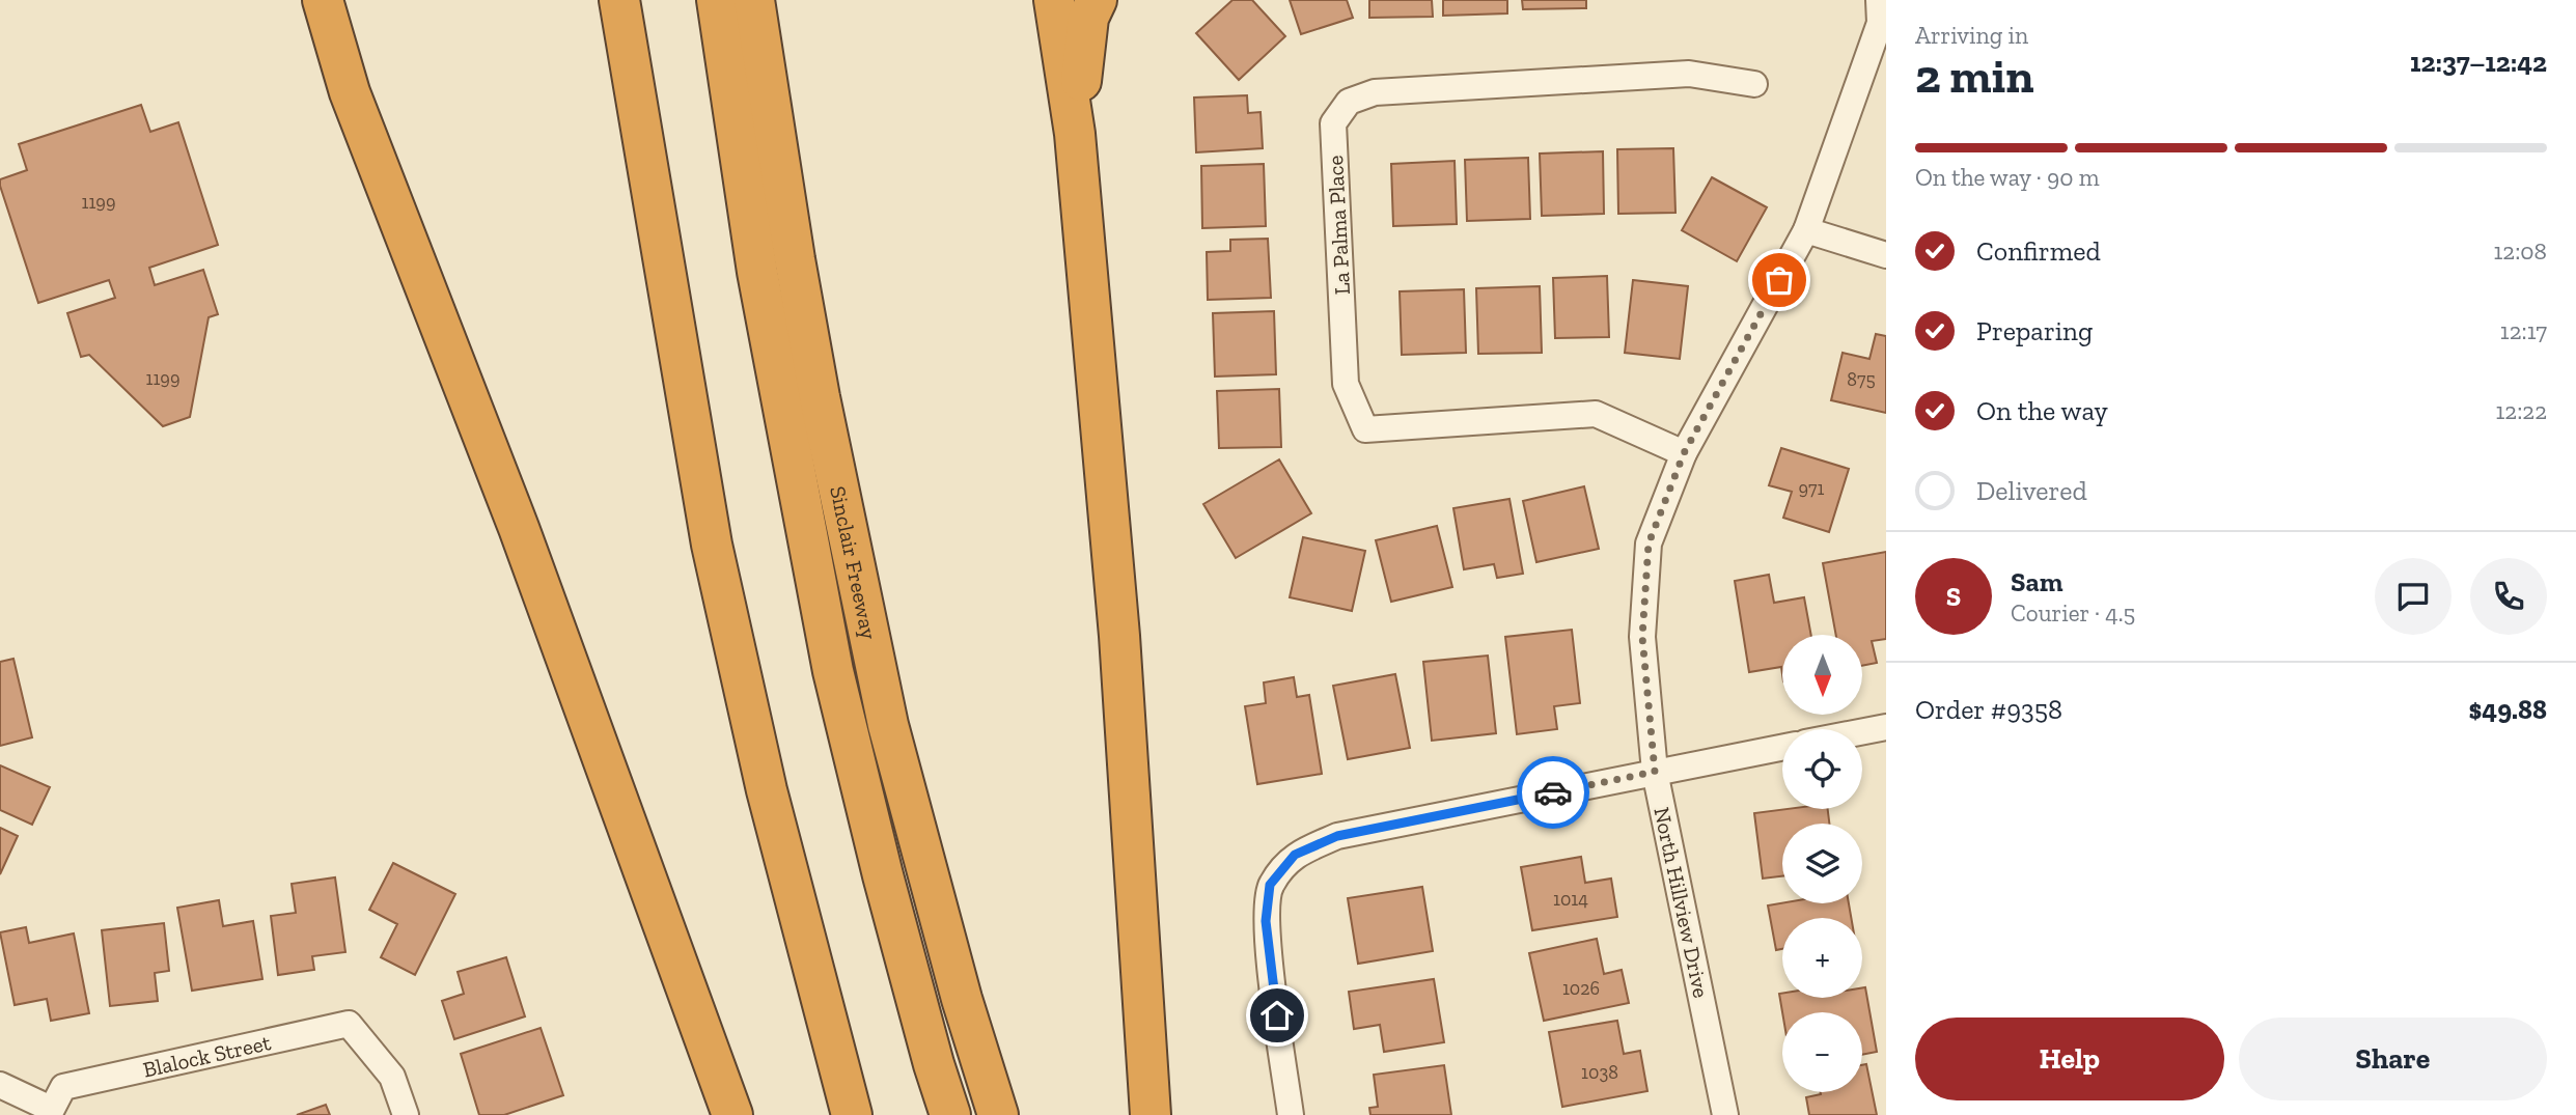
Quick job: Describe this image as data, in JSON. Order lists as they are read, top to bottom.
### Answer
{
  "streets": {
    "highway": ["Sinclair Freeway"],
    "street": ["La Palma Place", "North Hillview Drive", "Blalock Street"]
  },
  "crossings": [
    ["La Palma Place", "North Hillview Drive"]
  ],
  "house_numbers": [
    "1199",
    "1199",
    "875",
    "971",
    "1014",
    "1026",
    "1038"
  ],
  "north": "bottom",
  "page": {
    "heading": ["2 min", "Arriving in", "12:37–12:42"],
    "panel": [
      "Sam",
      "Courier · 4.5",
      "Order #9358",
      "$49.88"
    ],
    "bar": "On the way · 90 m",
    "list": [
      ["Confirmed", "12:08"],
      ["Preparing", "12:17"],
      ["On the way", "12:22"],
      "Delivered"
    ],
    "round": "S",
    "map_buttons": ["+", "−"],
    "buttons": ["Help", "Share"]
  }
}
